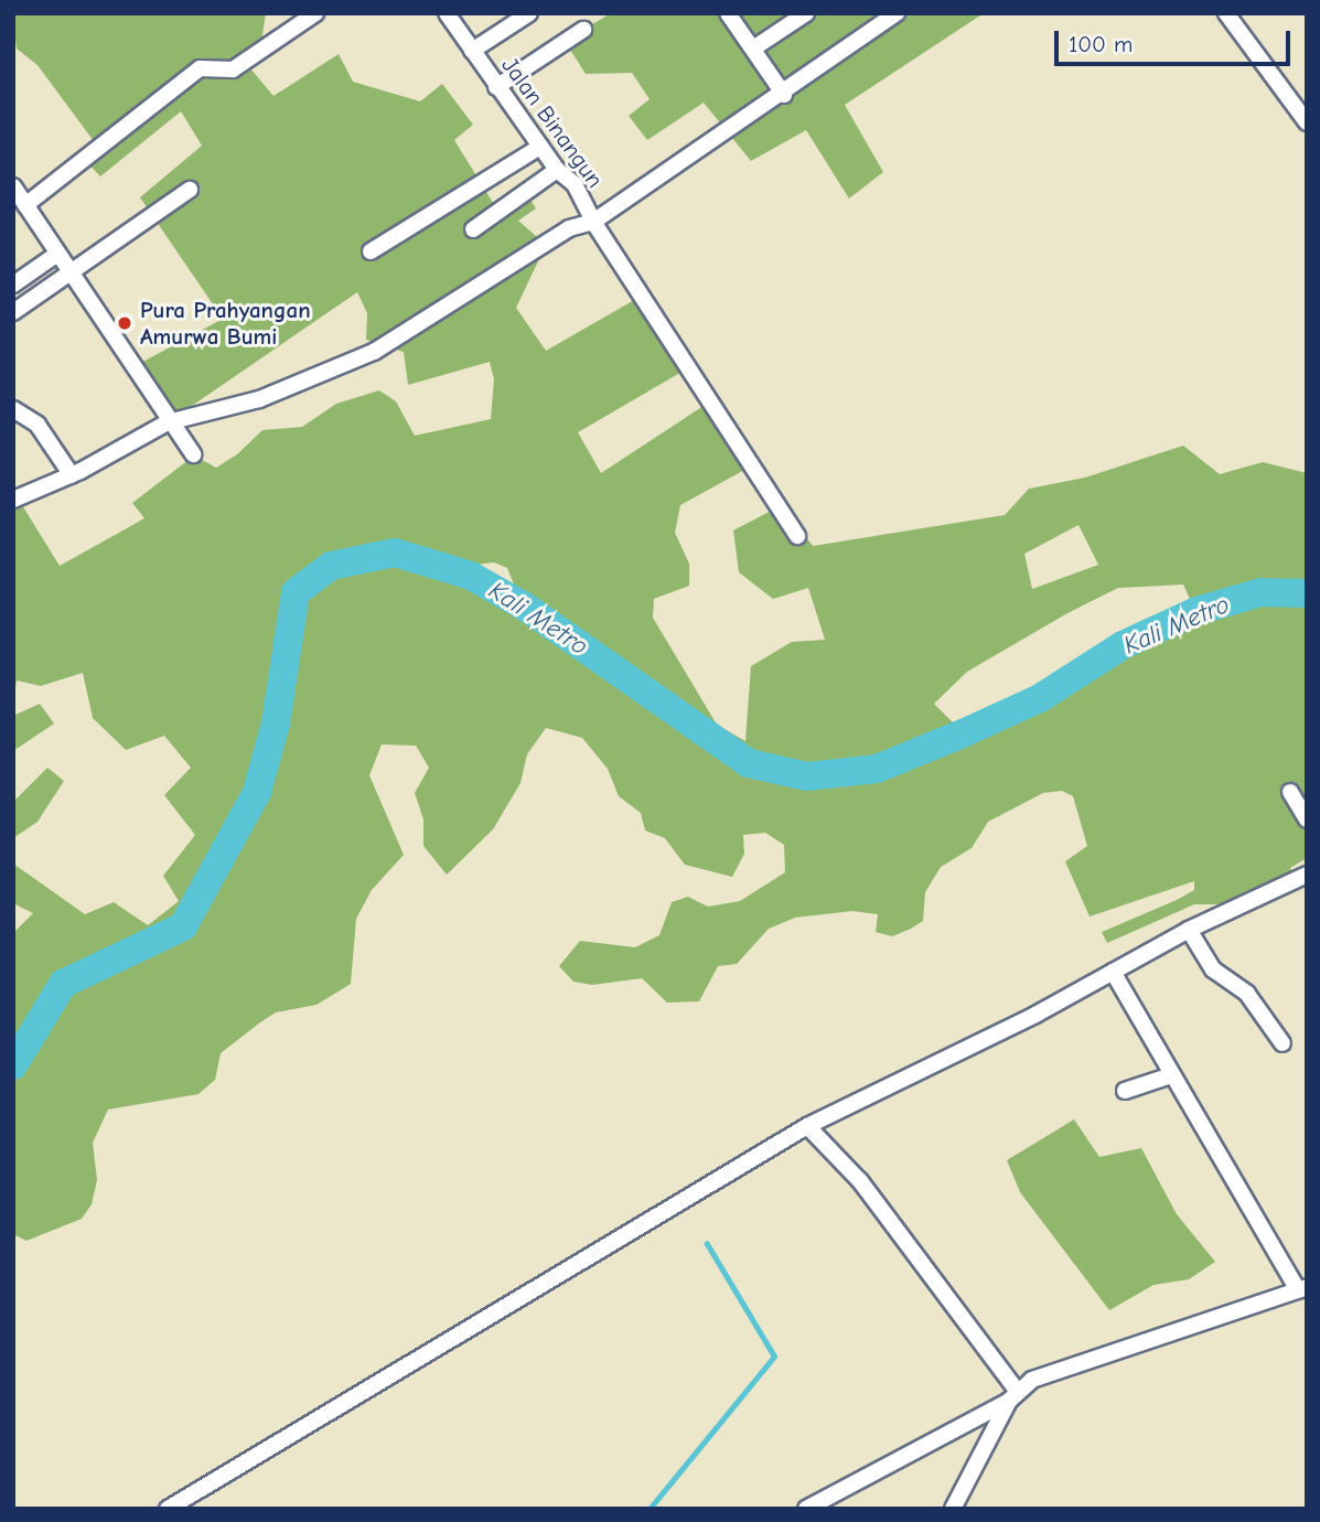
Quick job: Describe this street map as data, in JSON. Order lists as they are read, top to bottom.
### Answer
{
  "streets": {
    "street": ["Jalan Binangun"]
  },
  "water": ["Kali Metro"],
  "places": ["Pura Prahyangan Amurwa Bumi"],
  "scale_bar": "100 m"
}
